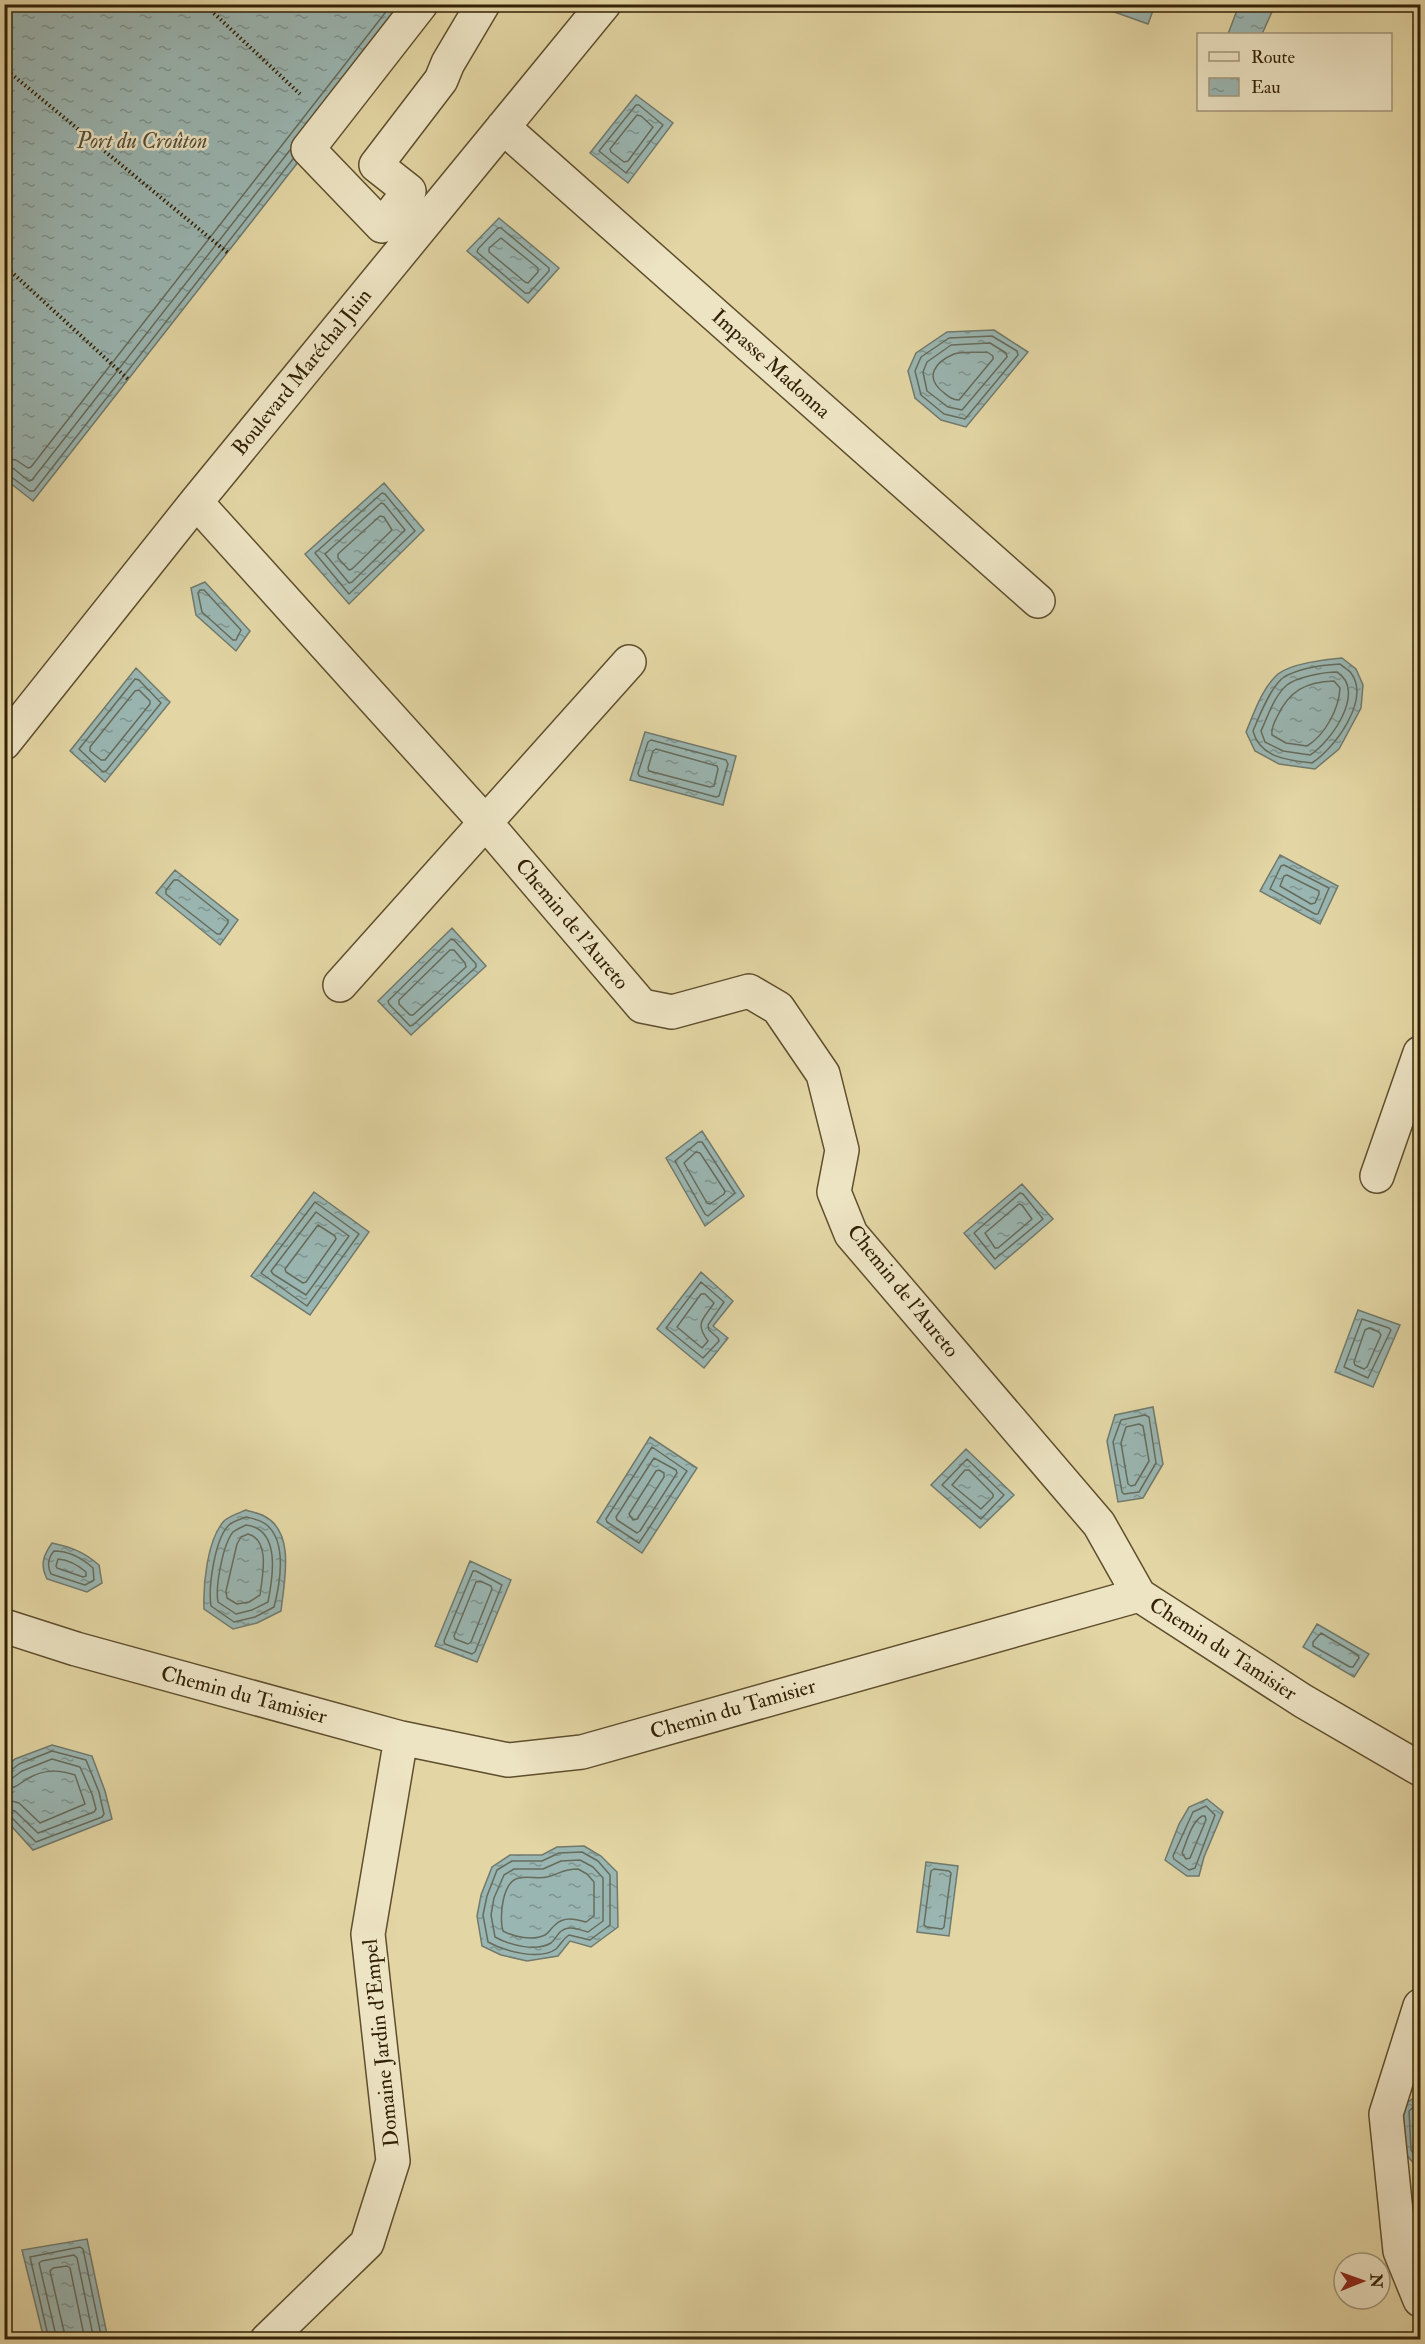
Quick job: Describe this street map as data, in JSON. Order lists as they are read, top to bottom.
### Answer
{
  "streets": {
    "street": [
      "Impasse Madonna",
      "Boulevard Maréchal Juin",
      "Chemin de l'Aureto",
      "Chemin du Tamisier",
      "Domaine Jardin d'Empel"
    ]
  },
  "crossings": [
    ["Impasse Madonna", "Boulevard Maréchal Juin"],
    ["Boulevard Maréchal Juin", "Chemin de l'Aureto"],
    ["Chemin de l'Aureto", "Chemin du Tamisier"],
    ["Chemin du Tamisier", "Domaine Jardin d'Empel"]
  ],
  "water": ["Port du Croûton"],
  "legend": ["Route", "Eau"],
  "north": "right"
}
